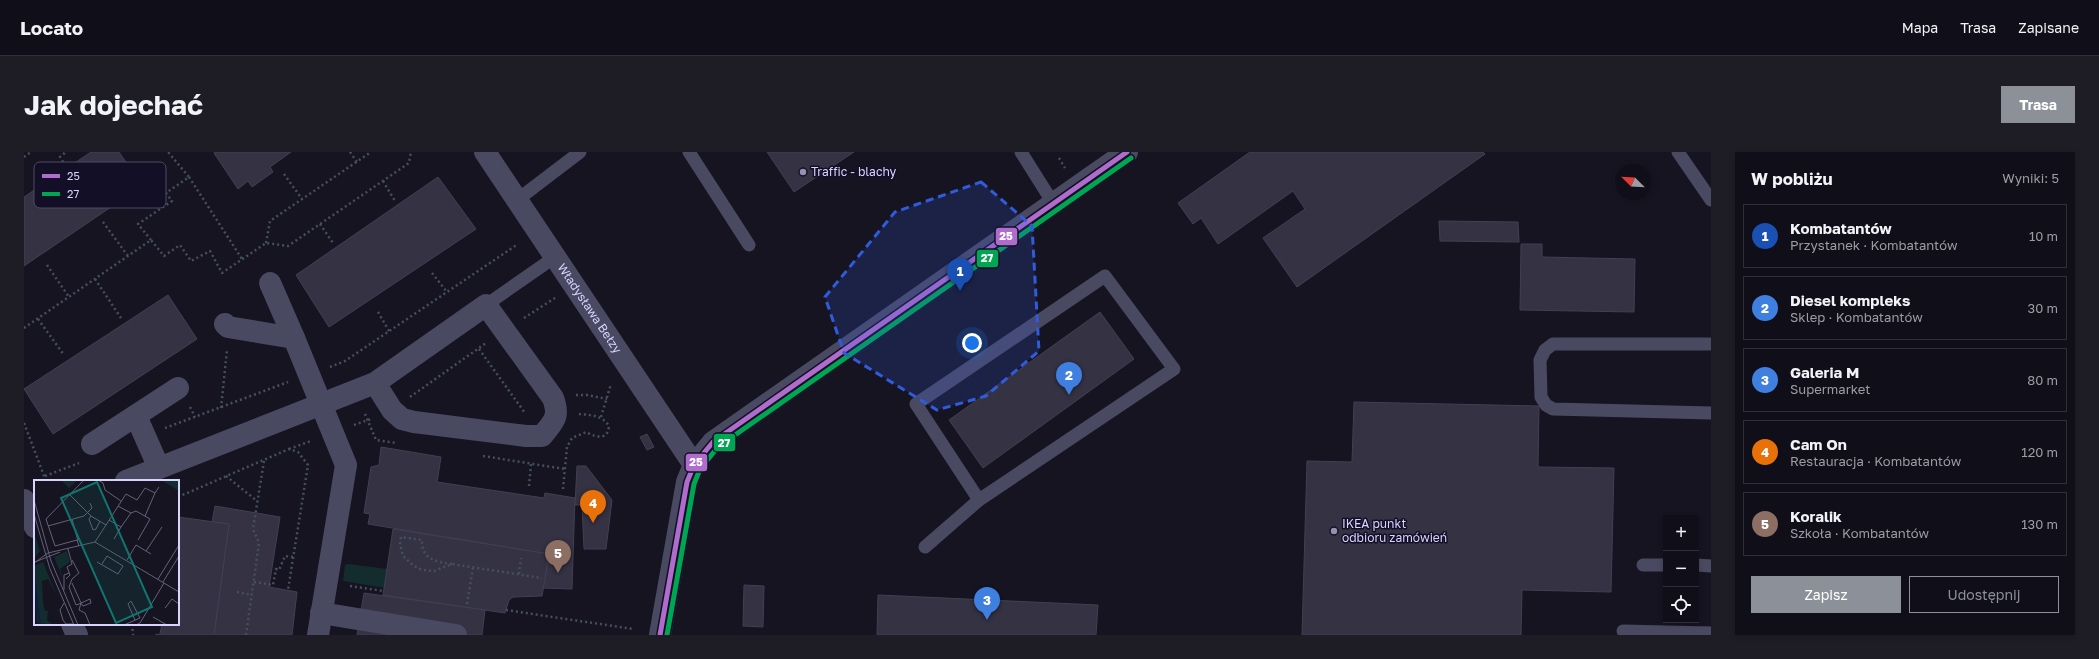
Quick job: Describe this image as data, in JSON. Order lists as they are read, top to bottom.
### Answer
{
  "streets": {
    "street": ["Władysława Bełzy"]
  },
  "places": ["Traffic - blachy", "IKEA punkt odbioru zamówień"],
  "lines": ["transit line 25", "transit line 27"],
  "legend": ["25", "27"],
  "north": "top left",
  "page": {
    "header": "Locato",
    "nav": ["Mapa", "Trasa", "Zapisane"],
    "buttons": [
      "Trasa",
      ["Zapisz", "Udostępnij"]
    ],
    "title": "Jak dojechać",
    "heading": ["W pobliżu", "Wyniki: 5"],
    "list": [
      {
        "mark": "1",
        "name": "Kombatantów",
        "note": "Przystanek · Kombatantów",
        "value": "10 m"
      },
      {
        "mark": "2",
        "name": "Diesel kompleks",
        "note": "Sklep · Kombatantów",
        "value": "30 m"
      },
      {
        "mark": "3",
        "name": "Galeria M",
        "note": "Supermarket",
        "value": "80 m"
      },
      {
        "mark": "4",
        "name": "Cam On",
        "note": "Restauracja · Kombatantów",
        "value": "120 m"
      },
      {
        "mark": "5",
        "name": "Koralik",
        "note": "Szkoła · Kombatantów",
        "value": "130 m"
      }
    ],
    "pins": [
      "1",
      "2",
      "4",
      "5",
      "3"
    ],
    "map_buttons": ["+", "−"]
  }
}
